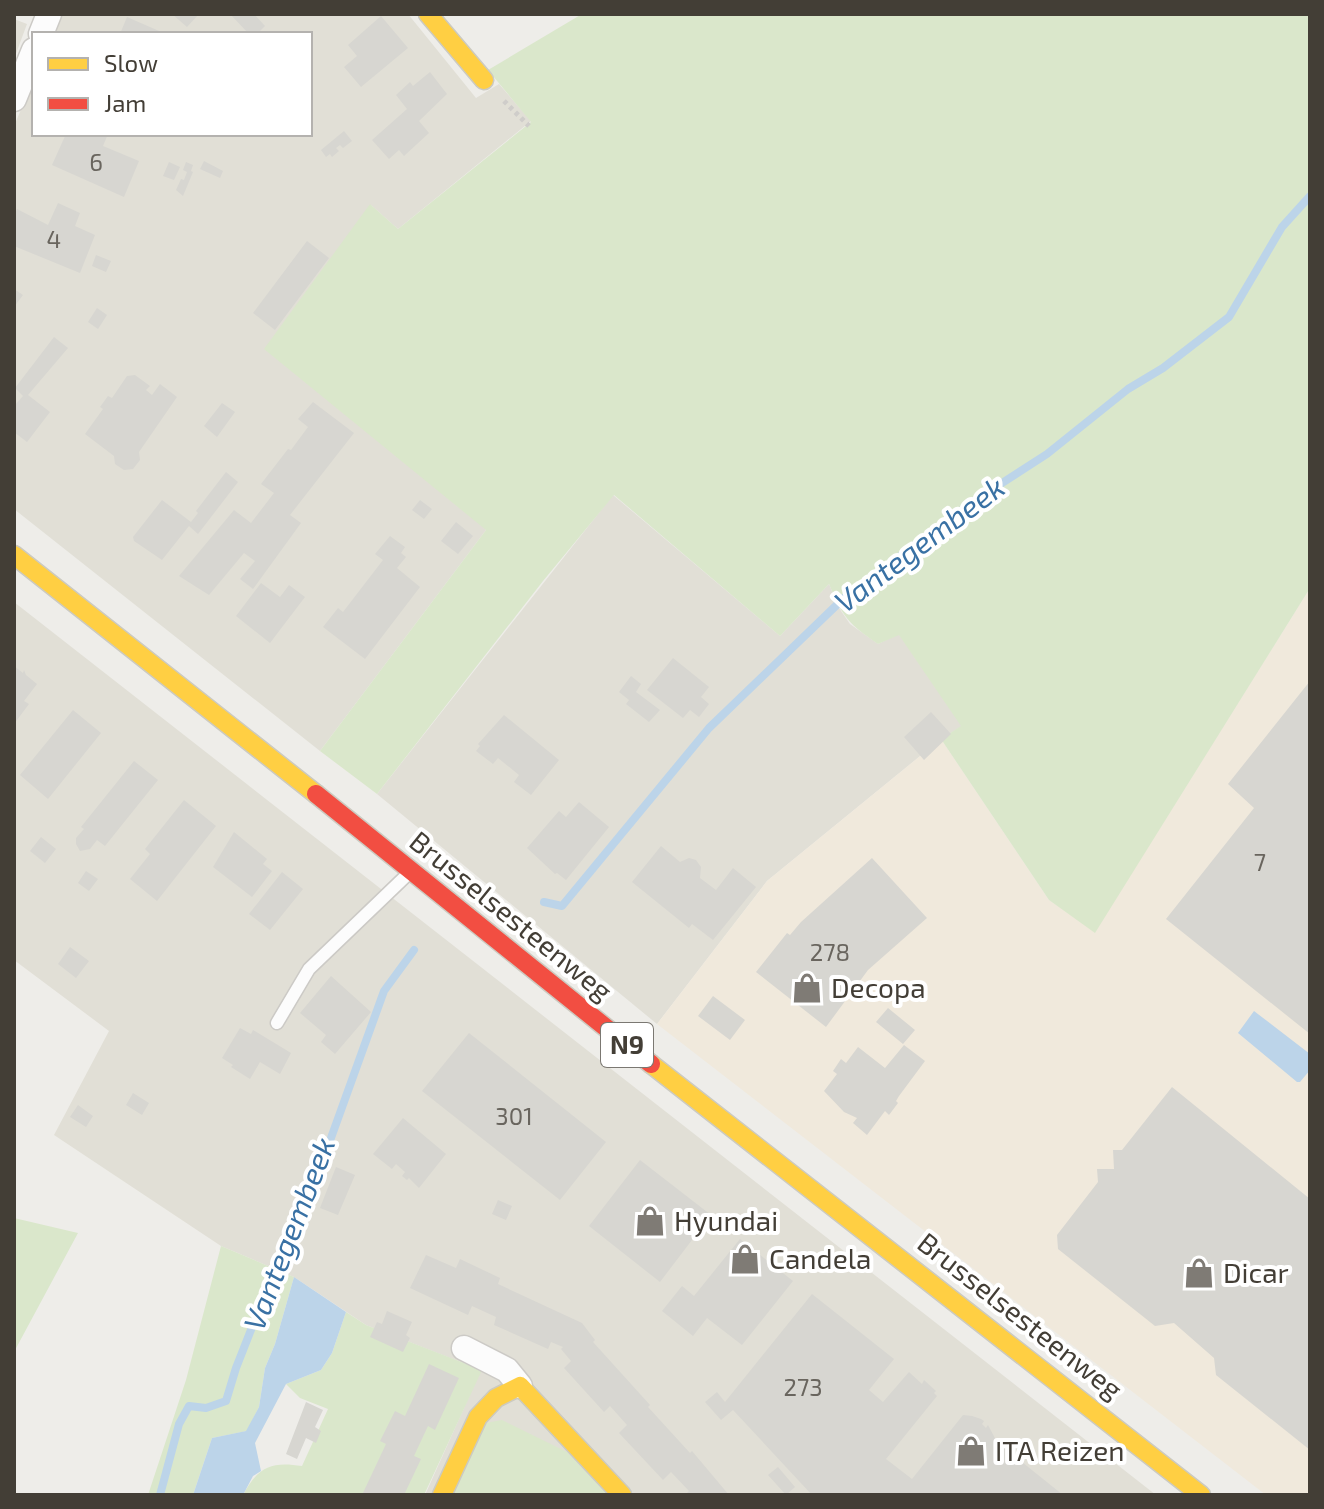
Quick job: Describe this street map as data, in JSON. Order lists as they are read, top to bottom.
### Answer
{
  "streets": {
    "main road": ["Brusselsesteenweg", "N9"]
  },
  "water": ["Vantegembeek"],
  "places": {
    "shop": [
      "Decopa",
      "Hyundai",
      "Candela",
      "Dicar",
      "ITA Reizen"
    ]
  },
  "house_numbers": [
    "6",
    "4",
    "7",
    "278",
    "301",
    "273"
  ],
  "legend": ["Slow", "Jam"]
}
